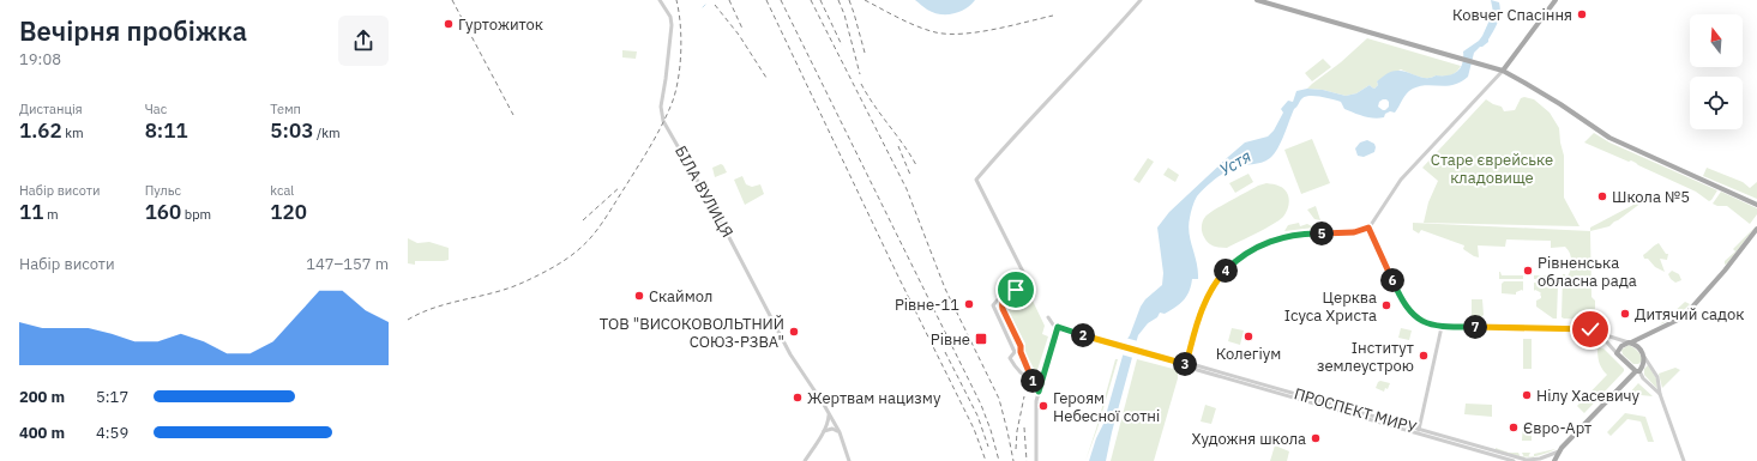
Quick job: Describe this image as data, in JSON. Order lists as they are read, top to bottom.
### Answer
{
  "streets": {
    "street": ["БІЛА ВУЛИЦЯ", "ПРОСПЕКТ МИРУ"]
  },
  "water": ["Устя"],
  "parks": ["Старе єврейське кладовище"],
  "places": {
    "other": [
      "Ковчег Спасіння",
      "Гуртожиток",
      "Школа №5",
      "Рівненська обласна рада",
      "Скаймол",
      "Рівне-11",
      "Церква Ісуса Христа",
      "Дитячий садок",
      "ТОВ \"ВИСОКОВОЛЬТНИЙ СОЮЗ-РЗВА\"",
      "Колегіум",
      "Інститут землеустрою",
      "Нілу Хасевичу",
      "Жертвам нацизму",
      "Героям Небесної сотні",
      "Євро-Арт",
      "Художня школа"
    ],
    "transit": ["Рівне"]
  },
  "north": "top",
  "page": {
    "heading": ["Вечірня пробіжка", "19:08"],
    "stats": [
      ["Дистанція", "1.62 km"],
      ["Час", "8:11"],
      ["Темп", "5:03 /km"],
      ["Набір висоти", "11 m"],
      ["Пульс", "160 bpm"],
      ["kcal", "120"]
    ],
    "pins": [
      "5",
      "4",
      "6",
      "7",
      "2",
      "3",
      "1"
    ],
    "chart": ["Набір висоти", "147–157 m"],
    "list": [
      {
        "name": "200 m",
        "note": "5:17"
      },
      {
        "name": "400 m",
        "note": "4:59"
      }
    ]
  }
}
